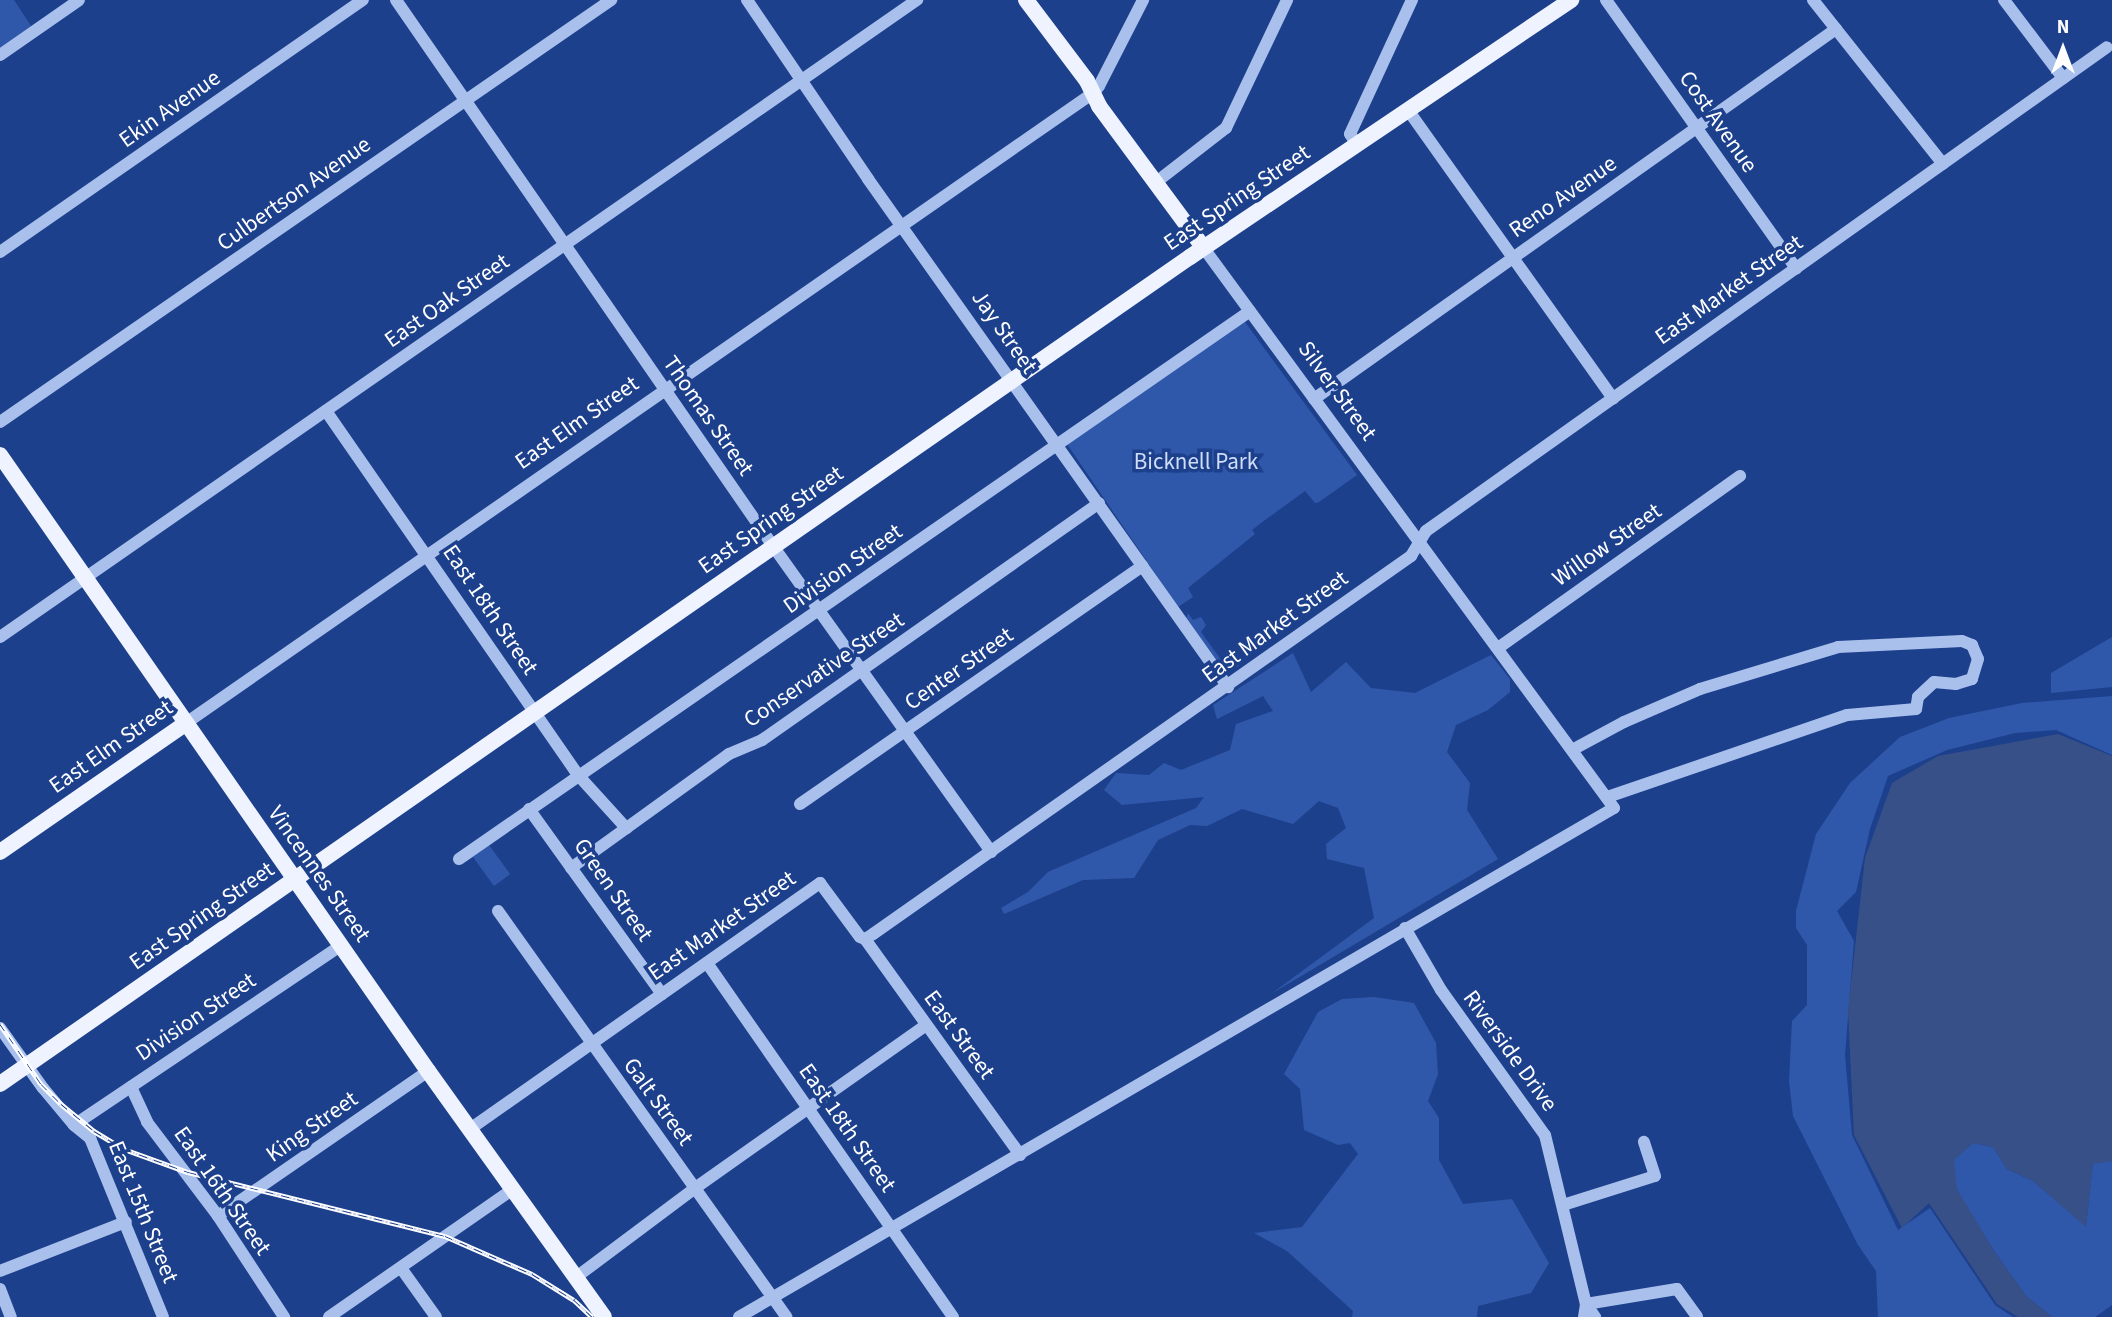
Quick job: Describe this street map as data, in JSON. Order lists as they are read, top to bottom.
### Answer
{
  "streets": {
    "main road": [
      "East Spring Street",
      "Silver Street",
      "East Elm Street",
      "Vincennes Street"
    ],
    "street": [
      "Ekin Avenue",
      "Cost Avenue",
      "Culbertson Avenue",
      "Reno Avenue",
      "East Market Street",
      "East Oak Street",
      "Jay Street",
      "Thomas Street",
      "Willow Street",
      "Division Street",
      "East 18th Street",
      "Center Street",
      "Conservative Street",
      "Green Street",
      "East Street",
      "Riverside Drive",
      "Galt Street",
      "King Street",
      "East 16th Street",
      "East 15th Street"
    ]
  },
  "crossings": [
    ["Cost Avenue", "Reno Avenue"],
    ["Cost Avenue", "East Market Street"],
    ["Culbertson Avenue", "Thomas Street"],
    ["Reno Avenue", "Silver Street"],
    ["East Spring Street", "Jay Street"],
    ["East Spring Street", "Silver Street"],
    ["East Spring Street", "Thomas Street"],
    ["East Spring Street", "East 18th Street"],
    ["East Spring Street", "Vincennes Street"],
    ["East Spring Street", "East 15th Street"],
    ["East Market Street", "Jay Street"],
    ["East Market Street", "Silver Street"],
    ["East Market Street", "Thomas Street"],
    ["East Market Street", "East 18th Street"],
    ["East Market Street", "Vincennes Street"],
    ["East Market Street", "Green Street"],
    ["East Market Street", "East Street"],
    ["East Market Street", "Galt Street"],
    ["East Oak Street", "Jay Street"],
    ["East Oak Street", "Thomas Street"],
    ["East Oak Street", "East 18th Street"],
    ["East Oak Street", "Vincennes Street"],
    ["Jay Street", "East Elm Street"],
    ["Jay Street", "Division Street"],
    ["Jay Street", "Center Street"],
    ["Jay Street", "Conservative Street"],
    ["Silver Street", "East Elm Street"],
    ["Silver Street", "Willow Street"],
    ["Silver Street", "Division Street"],
    ["Thomas Street", "East Elm Street"],
    ["Thomas Street", "Division Street"],
    ["Thomas Street", "Center Street"],
    ["Thomas Street", "Conservative Street"],
    ["East Elm Street", "East 18th Street"],
    ["East Elm Street", "Vincennes Street"],
    ["Division Street", "East 18th Street"],
    ["Division Street", "Vincennes Street"],
    ["Division Street", "Green Street"],
    ["Division Street", "East 16th Street"],
    ["Division Street", "East 15th Street"],
    ["East 18th Street", "Conservative Street"],
    ["Conservative Street", "Green Street"],
    ["Vincennes Street", "King Street"],
    ["King Street", "East 16th Street"]
  ],
  "parks": ["Bicknell Park"],
  "north": "top"
}
